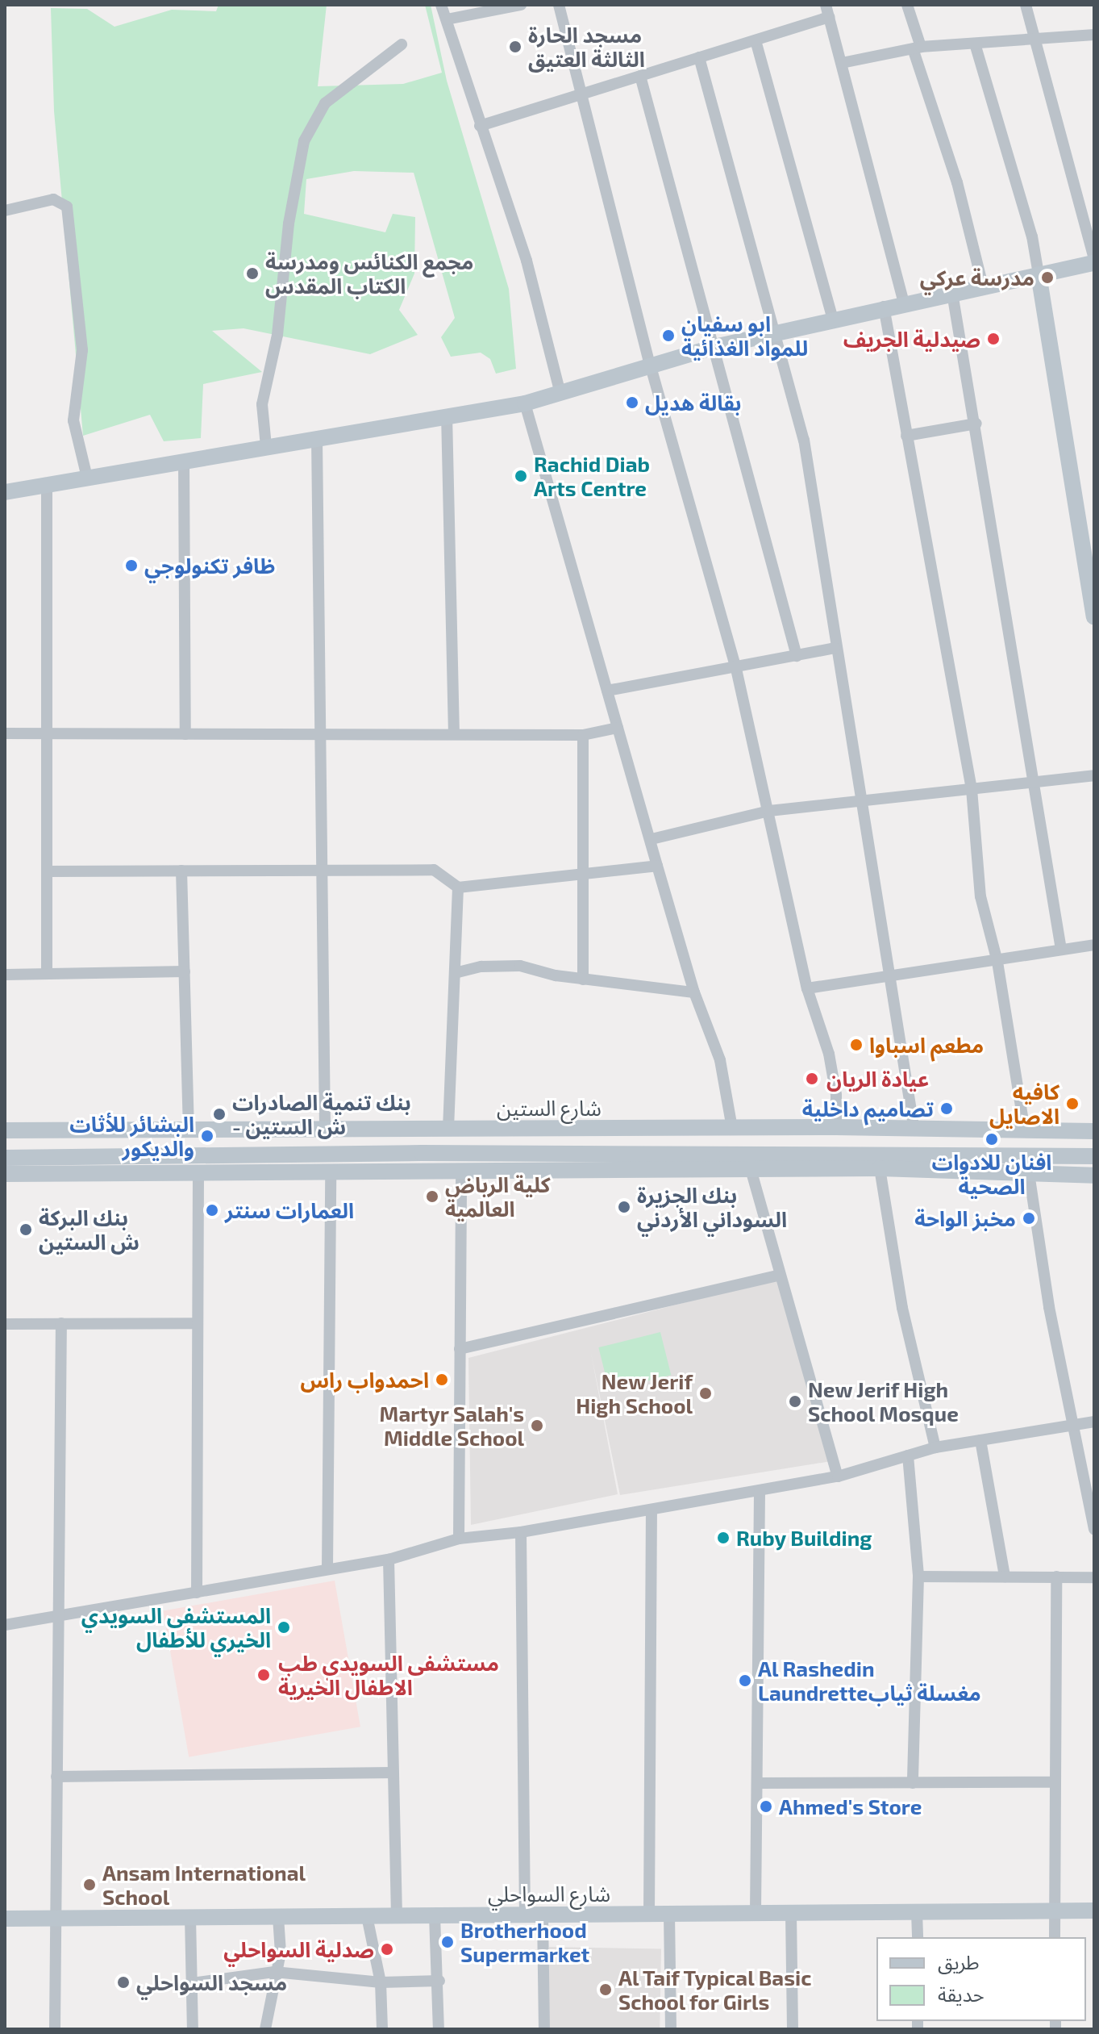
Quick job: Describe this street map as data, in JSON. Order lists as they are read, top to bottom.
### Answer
{
  "streets": {
    "street": ["شارع الستين", "شارع السواحلي"]
  },
  "places": [
    "مسجد الحارة الثالثة العتيق",
    "مجمع الكنائس ومدرسة الكتاب المقدس",
    "مدرسة عركي",
    "ابو سفيان للمواد الغذائية",
    "صيدلية الجريف",
    "بقالة هديل",
    "Rachid Diab Arts Centre",
    "ظافر تكنولوجي",
    "مطعم اسباوا",
    "عيادة الريان",
    "كافيه الاصايل",
    "تصاميم داخلية",
    "بنك تنمية الصادرات - ش الستين",
    "البشائر للأثات والديكور",
    "افنان للادوات الصحية",
    "كلية الرباض العالمية",
    "بنك الجزيرة السوداني الأردني",
    "العمارات سنتر",
    "مخبز الواحة",
    "بنك البركة ش الستين",
    "احمدواب راس",
    "New Jerif High School",
    "New Jerif High School Mosque",
    "Martyr Salah's Middle School",
    "Ruby Building",
    "المستشفى السويدي الخيري للأطفال",
    "مستشفى السويدي طب الاطفال الخيرية",
    "Al Rashedin Laundretteمغسلة ثياب",
    "Ahmed's Store",
    "Ansam International School",
    "Brotherhood Supermarket",
    "صدلية السواحلي",
    "مسجد السواحلي",
    "Al Taif Typical Basic School for Girls"
  ],
  "legend": ["طريق", "حديقة"]
}
